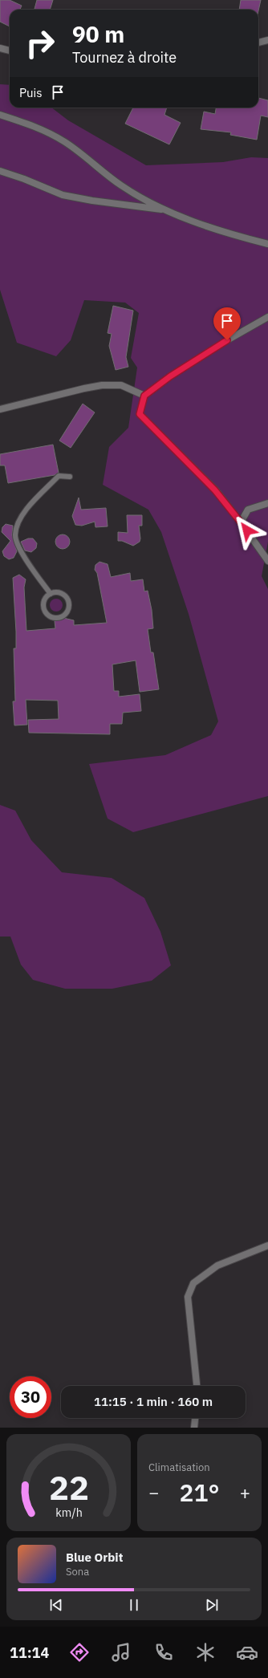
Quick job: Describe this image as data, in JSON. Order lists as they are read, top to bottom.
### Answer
{
  "page": {
    "turn": ["90 m", "Tournez à droite"],
    "then": "Puis",
    "limit": "30",
    "trip": "11:15 · 1 min · 160 m",
    "tile": "Climatisation",
    "heat": ["−", "21°", "+"],
    "song": ["Blue Orbit", "Sona"],
    "tabs": "11:14",
    "gauge": ["22", "km/h"]
  }
}
